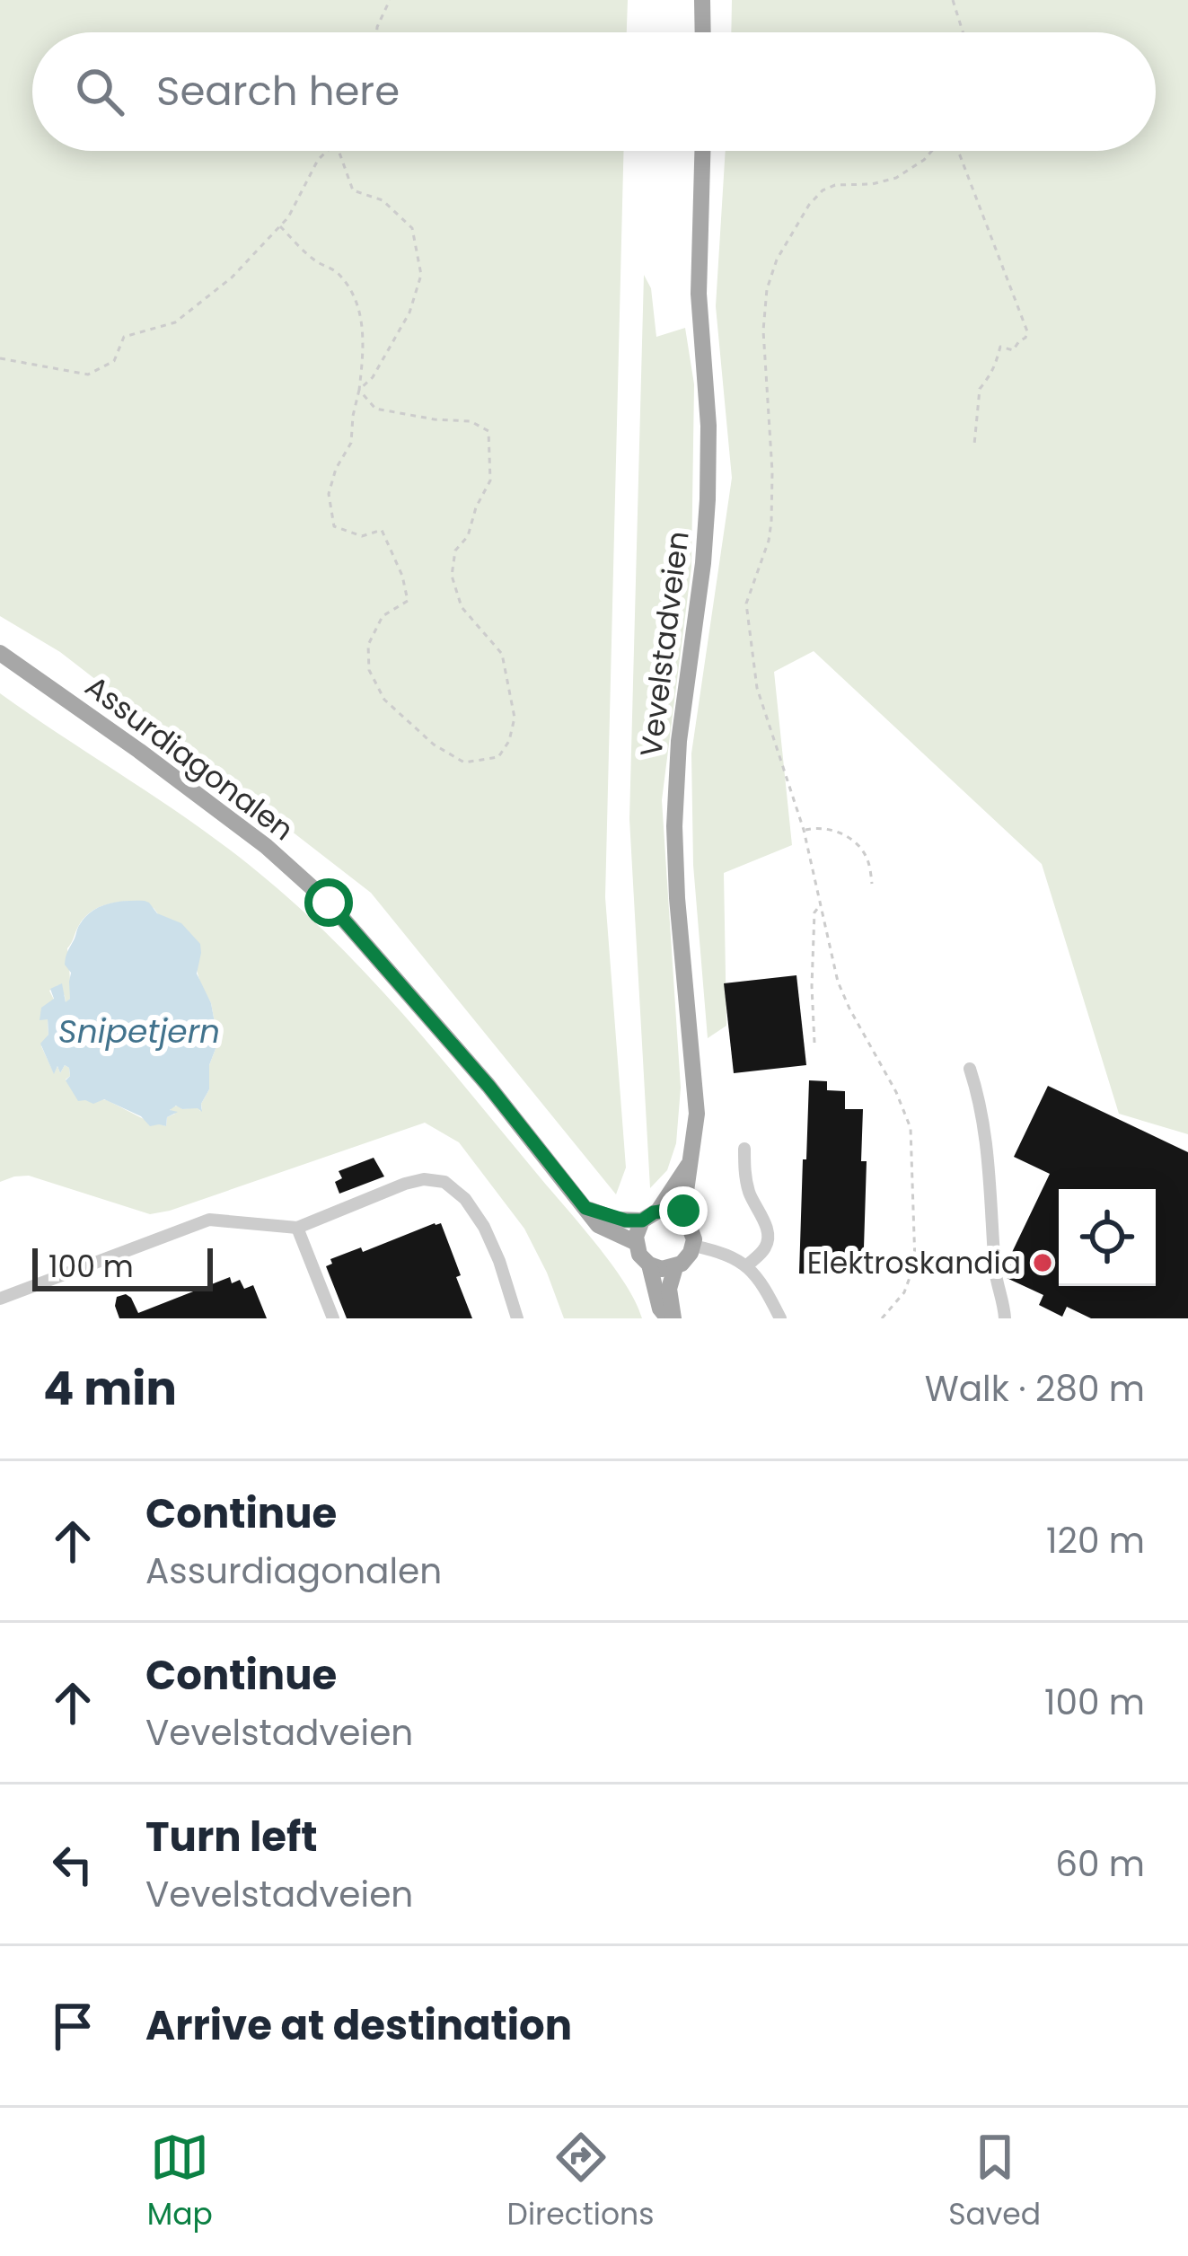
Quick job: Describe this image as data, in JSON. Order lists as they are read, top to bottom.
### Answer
{
  "streets": {
    "main road": ["Vevelstadveien", "Assurdiagonalen"]
  },
  "water": ["Snipetjern"],
  "places": ["Elektroskandia"],
  "scale_bar": "100 m",
  "page": {
    "search": "Search here",
    "scale": "100 m",
    "heading": ["4 min", "Walk · 280 m"],
    "list": [
      ["Continue", "Assurdiagonalen", "120 m"],
      ["Continue", "Vevelstadveien", "100 m"],
      ["Turn left", "Vevelstadveien", "60 m"],
      "Arrive at destination"
    ],
    "nav": ["Map", "Directions", "Saved"]
  }
}
